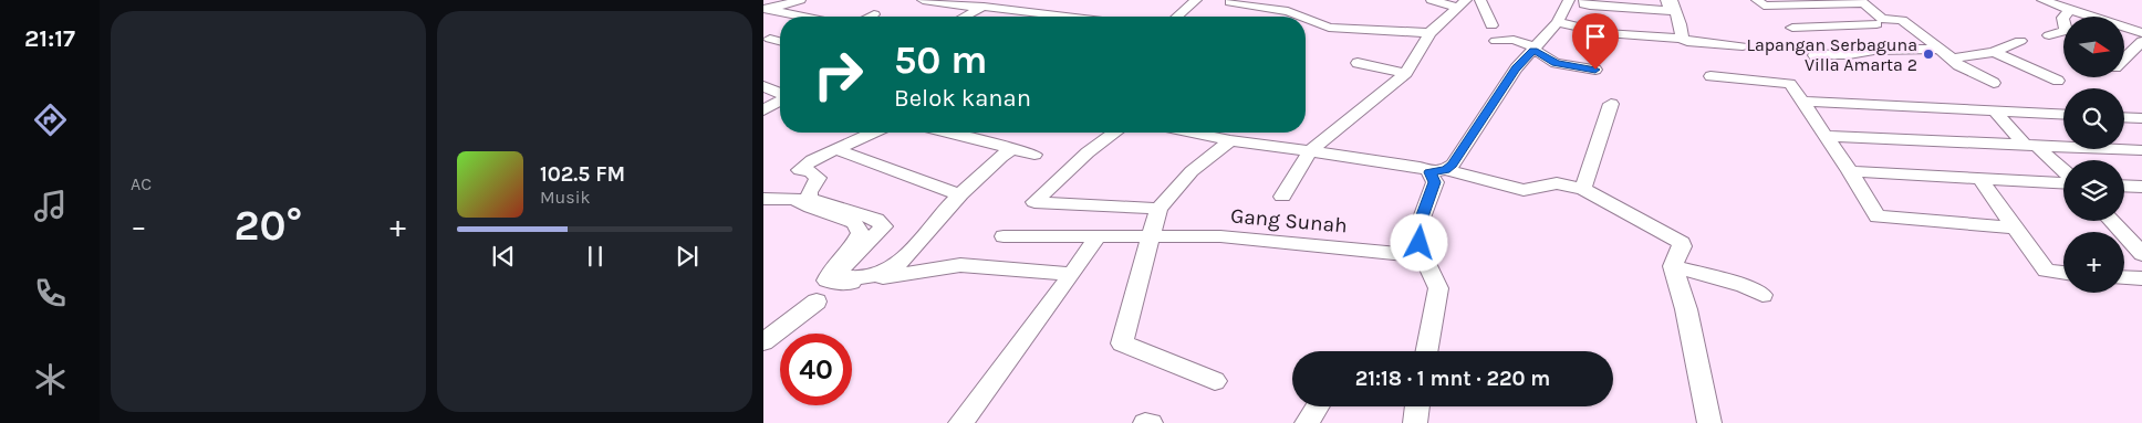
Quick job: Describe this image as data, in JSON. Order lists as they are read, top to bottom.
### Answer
{
  "streets": {
    "street": ["Gang Sunah"]
  },
  "places": ["Lapangan Serbaguna Villa Amarta 2"],
  "north": "right",
  "page": {
    "tabs": "21:17",
    "tile": "AC",
    "map_buttons": "+",
    "turn": ["50 m", "Belok kanan"],
    "song": ["102.5 FM", "Musik"],
    "heat": ["−", "20°", "+"],
    "limit": "40",
    "trip": "21:18 · 1 mnt · 220 m"
  }
}
